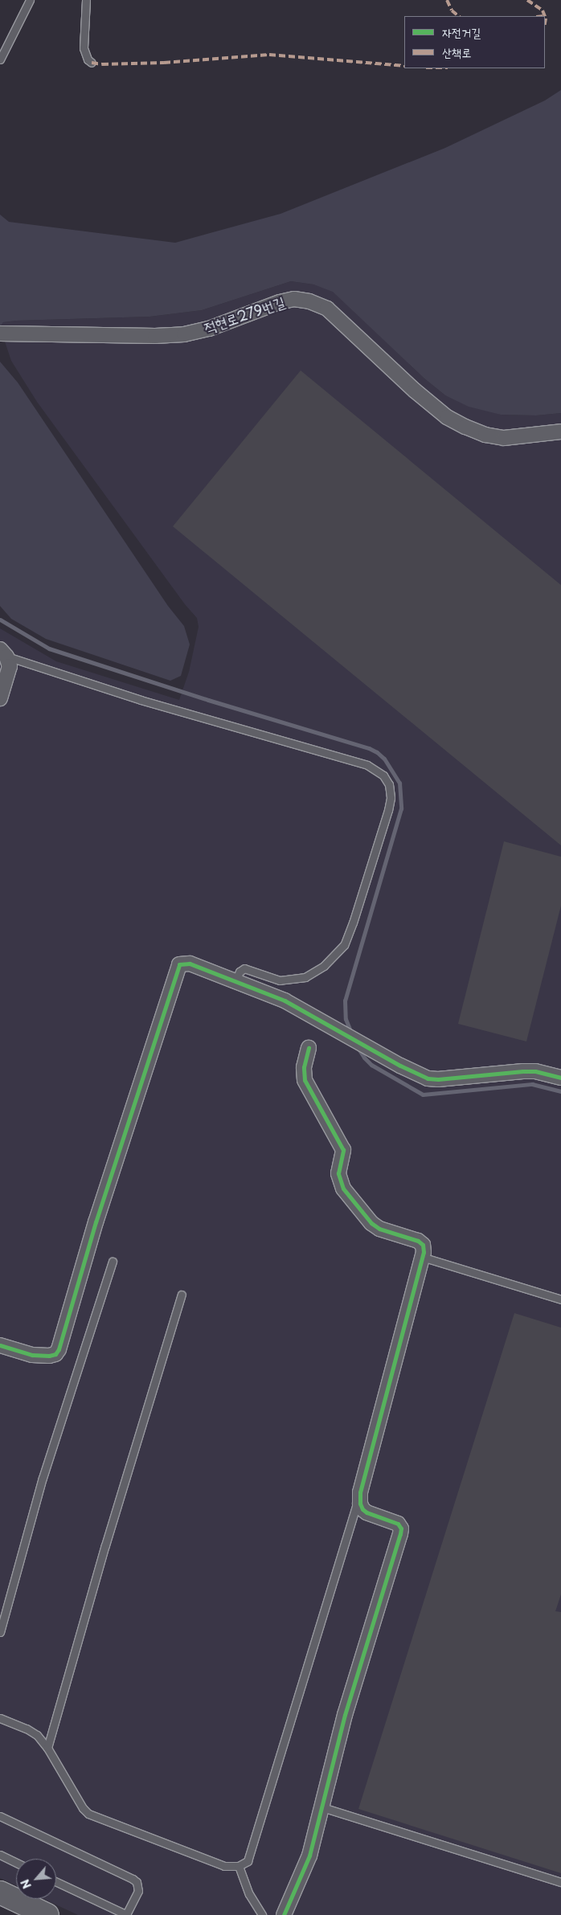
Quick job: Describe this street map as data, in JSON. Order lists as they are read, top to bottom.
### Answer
{
  "streets": {
    "street": ["적현로279번길"]
  },
  "legend": ["자전거길", "산책로"],
  "north": "bottom left"
}
